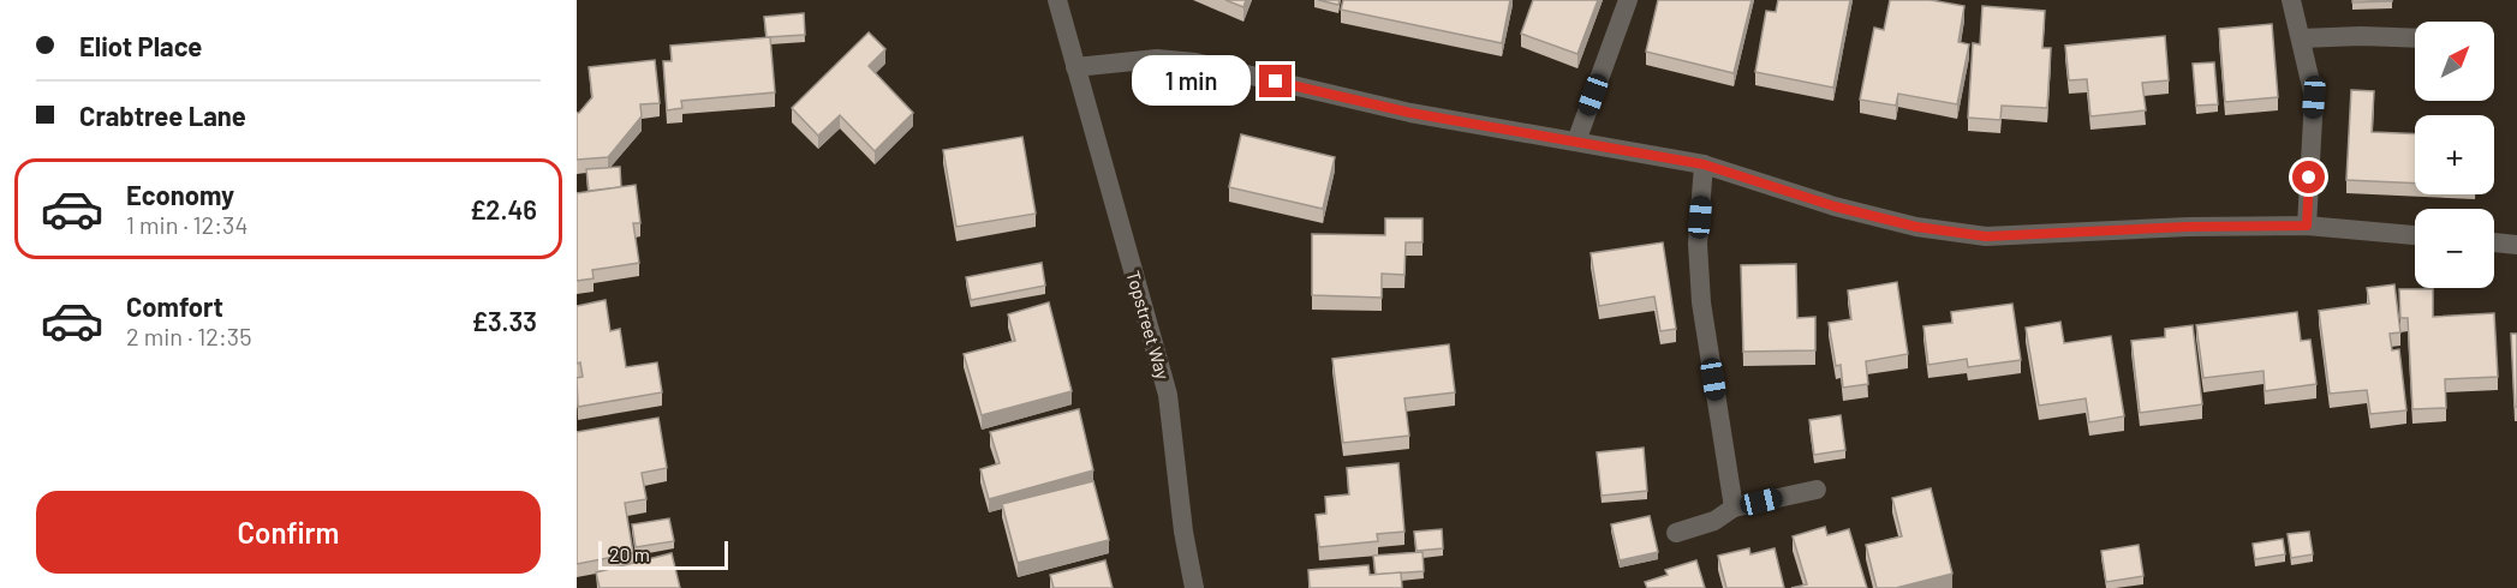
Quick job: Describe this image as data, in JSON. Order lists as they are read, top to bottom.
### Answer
{
  "streets": {
    "street": ["Topstreet Way"]
  },
  "scale_bar": "20 m",
  "north": "top right",
  "page": {
    "banner": ["Eliot Place", "Crabtree Lane"],
    "map_buttons": ["+", "−"],
    "bubble": "1 min",
    "list": [
      {
        "name": "Economy",
        "note": "1 min · 12:34",
        "value": "£2.46"
      },
      {
        "name": "Comfort",
        "note": "2 min · 12:35",
        "value": "£3.33"
      }
    ],
    "buttons": "Confirm",
    "scale": "20 m"
  }
}
